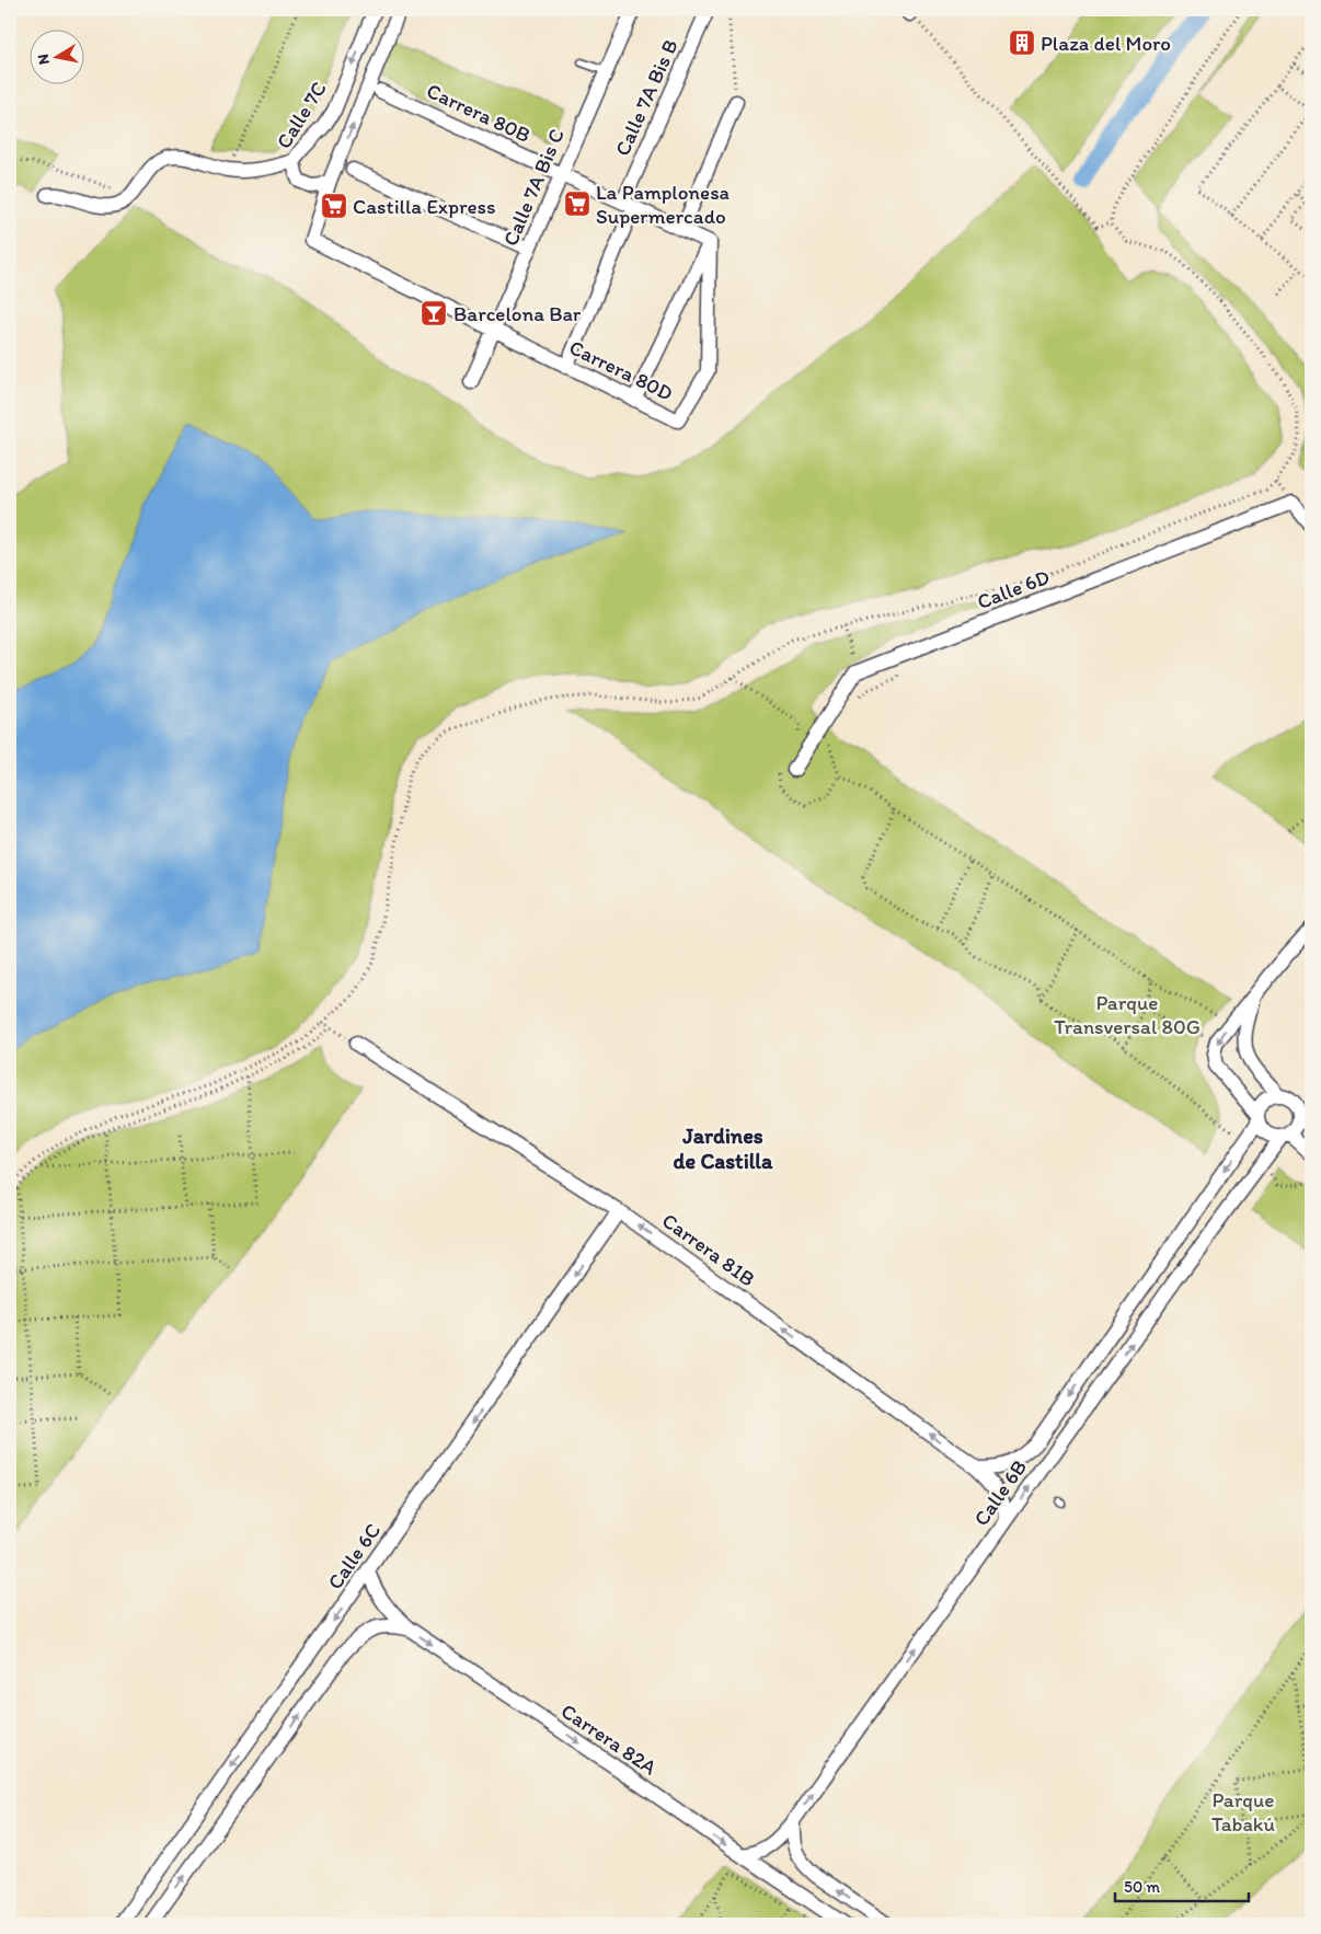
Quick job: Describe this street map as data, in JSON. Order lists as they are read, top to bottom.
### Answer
{
  "streets": {
    "street": [
      "Calle 7A Bis B",
      "Carrera 80B",
      "Calle 7C",
      "Calle 7A Bis C",
      "Carrera 80D",
      "Calle 6D",
      "Carrera 81B",
      "Calle 6B",
      "Calle 6C",
      "Carrera 82A"
    ]
  },
  "crossings": [
    ["Calle 7A Bis B", "Carrera 80B"],
    ["Calle 7A Bis B", "Carrera 80D"],
    ["Carrera 80B", "Calle 7A Bis C"],
    ["Carrera 80B", "Carrera 80D"],
    ["Calle 7C", "Carrera 80D"],
    ["Calle 7A Bis C", "Carrera 80D"],
    ["Carrera 81B", "Calle 6B"],
    ["Carrera 81B", "Calle 6C"],
    ["Calle 6B", "Carrera 82A"],
    ["Calle 6C", "Carrera 82A"]
  ],
  "one_way": ["Carrera 81B", "Carrera 82A"],
  "districts": ["Jardines de Castilla"],
  "parks": ["Parque Transversal 80G", "Parque Tabakú"],
  "places": {
    "building": ["Plaza del Moro"],
    "supermarket": ["La Pamplonesa Supermercado", "Castilla Express"],
    "bar": ["Barcelona Bar"]
  },
  "scale_bar": "50 m",
  "north": "left"
}
